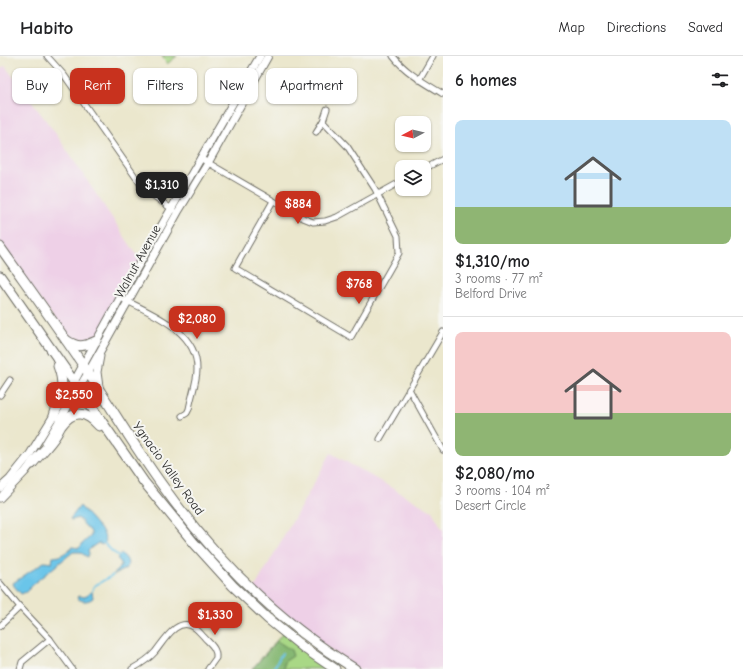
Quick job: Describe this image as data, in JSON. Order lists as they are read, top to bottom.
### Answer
{
  "streets": {
    "highway": ["Ygnacio Valley Road"],
    "street": ["Walnut Avenue"]
  },
  "crossings": [
    ["Walnut Avenue", "Ygnacio Valley Road"]
  ],
  "north": "left",
  "page": {
    "header": "Habito",
    "nav": ["Map", "Directions", "Saved"],
    "heading": "6 homes",
    "chip": [
      "Buy",
      "Rent",
      "Filters",
      "New",
      "Apartment"
    ],
    "list": [
      {
        "name": "$1,310/mo",
        "note": "3 rooms · 77 m² · Belford Drive"
      },
      {
        "name": "$2,080/mo",
        "note": "3 rooms · 104 m² · Desert Circle"
      }
    ],
    "price": [
      "$1,310",
      "$884",
      "$768",
      "$2,080",
      "$2,550",
      "$1,330"
    ]
  }
}
